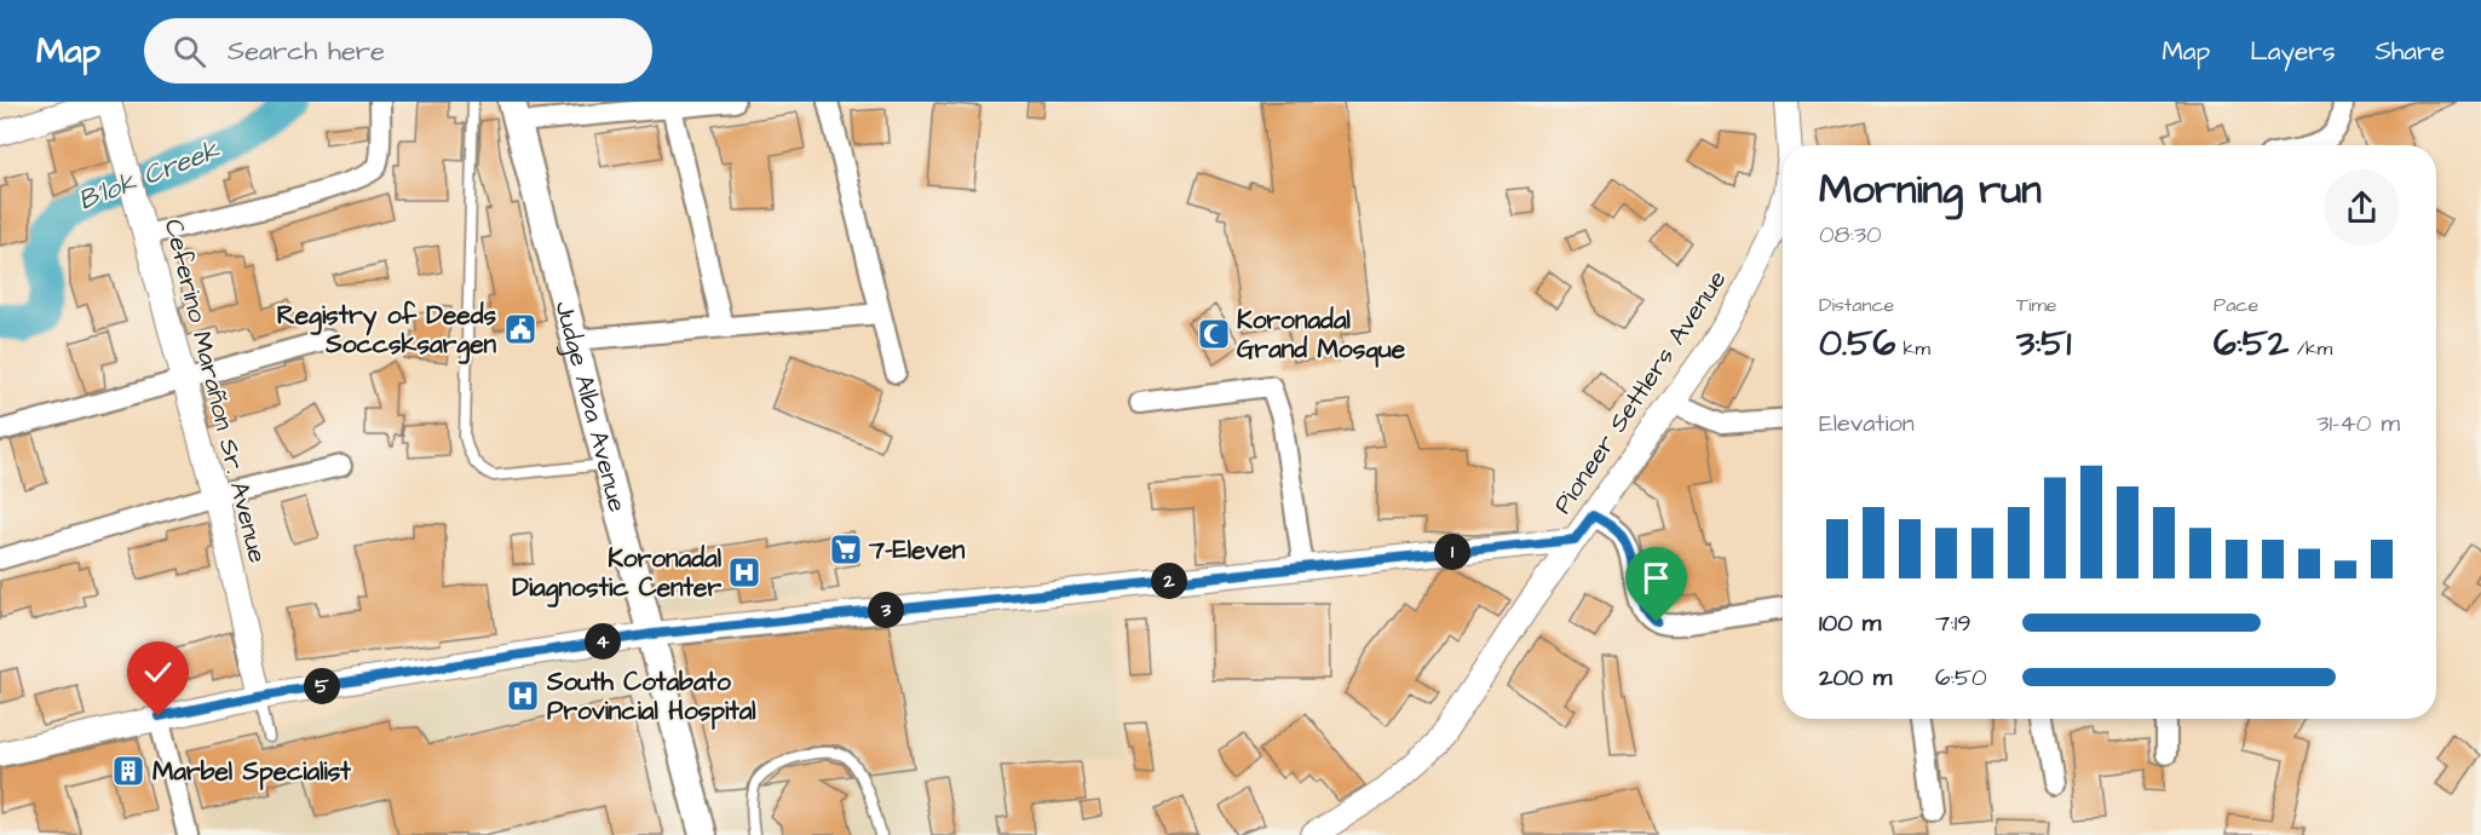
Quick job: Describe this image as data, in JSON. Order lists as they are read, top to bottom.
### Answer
{
  "streets": {
    "main road": ["Judge Alba Avenue"],
    "street": ["Ceferino Marañon Sr. Avenue", "Pioneer Settlers Avenue"]
  },
  "water": ["B'lok Creek"],
  "places": {
    "public building": ["Registry of Deeds Soccsksargen"],
    "mosque": ["Koronadal Grand Mosque"],
    "supermarket": ["7-Eleven"],
    "hospital": ["Koronadal Diagnostic Center", "South Cotabato Provincial Hospital"],
    "building": ["Marbel Specialist"]
  },
  "page": {
    "header": "Map",
    "search": "Search here",
    "nav": ["Map", "Layers", "Share"],
    "heading": ["Morning run", "08:30"],
    "stats": [
      ["Distance", "0.56 km"],
      ["Time", "3:51"],
      ["Pace", "6:52 /km"]
    ],
    "chart": ["Elevation", "31–40 m"],
    "pins": [
      "1",
      "2",
      "3",
      "4",
      "5"
    ],
    "list": [
      {
        "name": "100 m",
        "note": "7:19"
      },
      {
        "name": "200 m",
        "note": "6:50"
      }
    ]
  }
}
